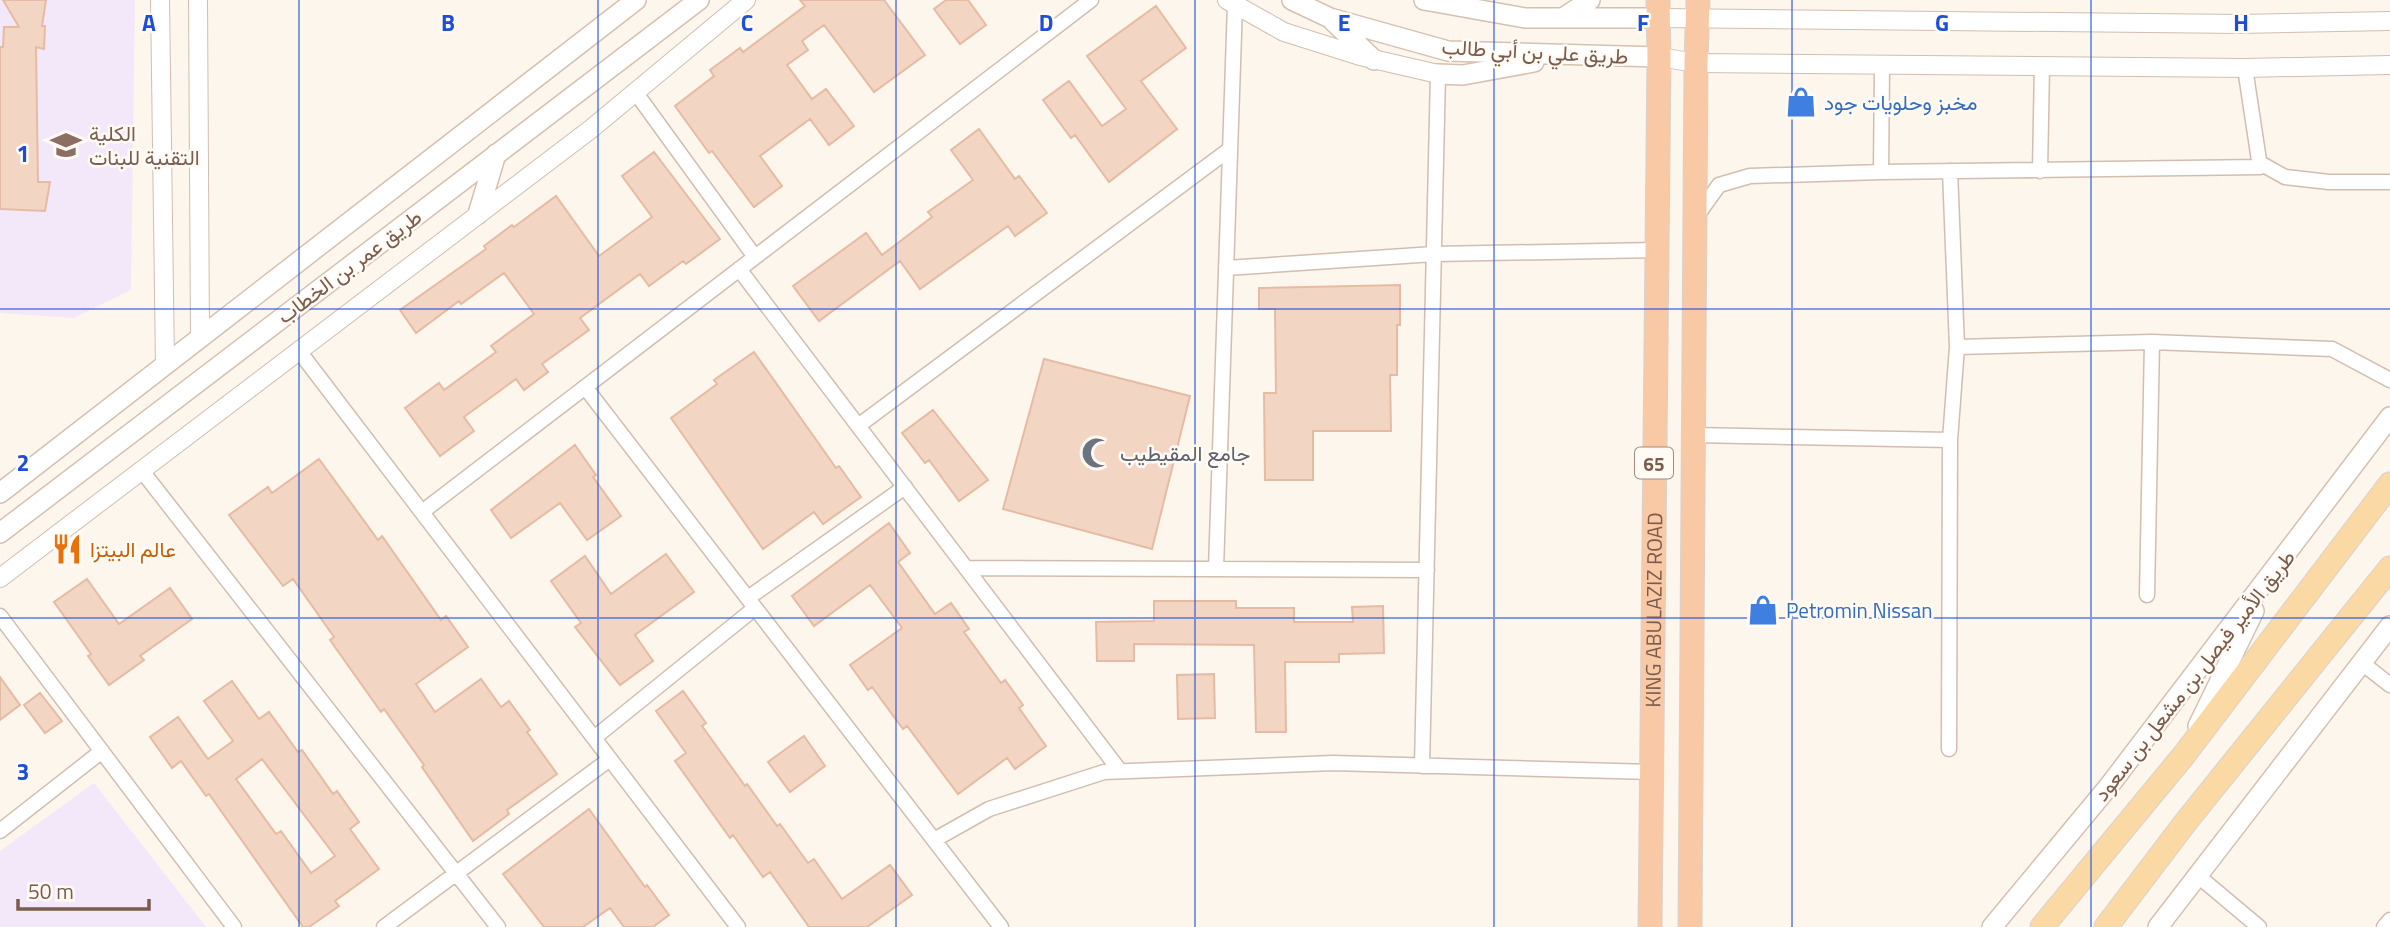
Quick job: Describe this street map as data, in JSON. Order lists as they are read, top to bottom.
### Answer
{
  "streets": {
    "highway": ["65", "KING ABULAZIZ ROAD"],
    "main road": ["طريق علي بن أبي طالب", "طريق عمر بن الخطاب", "طريق الأمير فيصل بن مشعل بن سعود"]
  },
  "crossings": [
    ["طريق علي بن أبي طالب", "KING ABULAZIZ ROAD"]
  ],
  "places": {
    "shop": ["مخبز وحلويات جود", "Petromin Nissan"],
    "school or university": ["الكلية التقنية للبنات"],
    "mosque": ["جامع المقيطيب"],
    "restaurant": ["عالم البيتزا"]
  },
  "scale_bar": "50 m",
  "grid": {
    "columns": [
      "A",
      "B",
      "C",
      "D",
      "E",
      "F",
      "G",
      "H"
    ],
    "rows": ["1", "2", "3"]
  }
}
